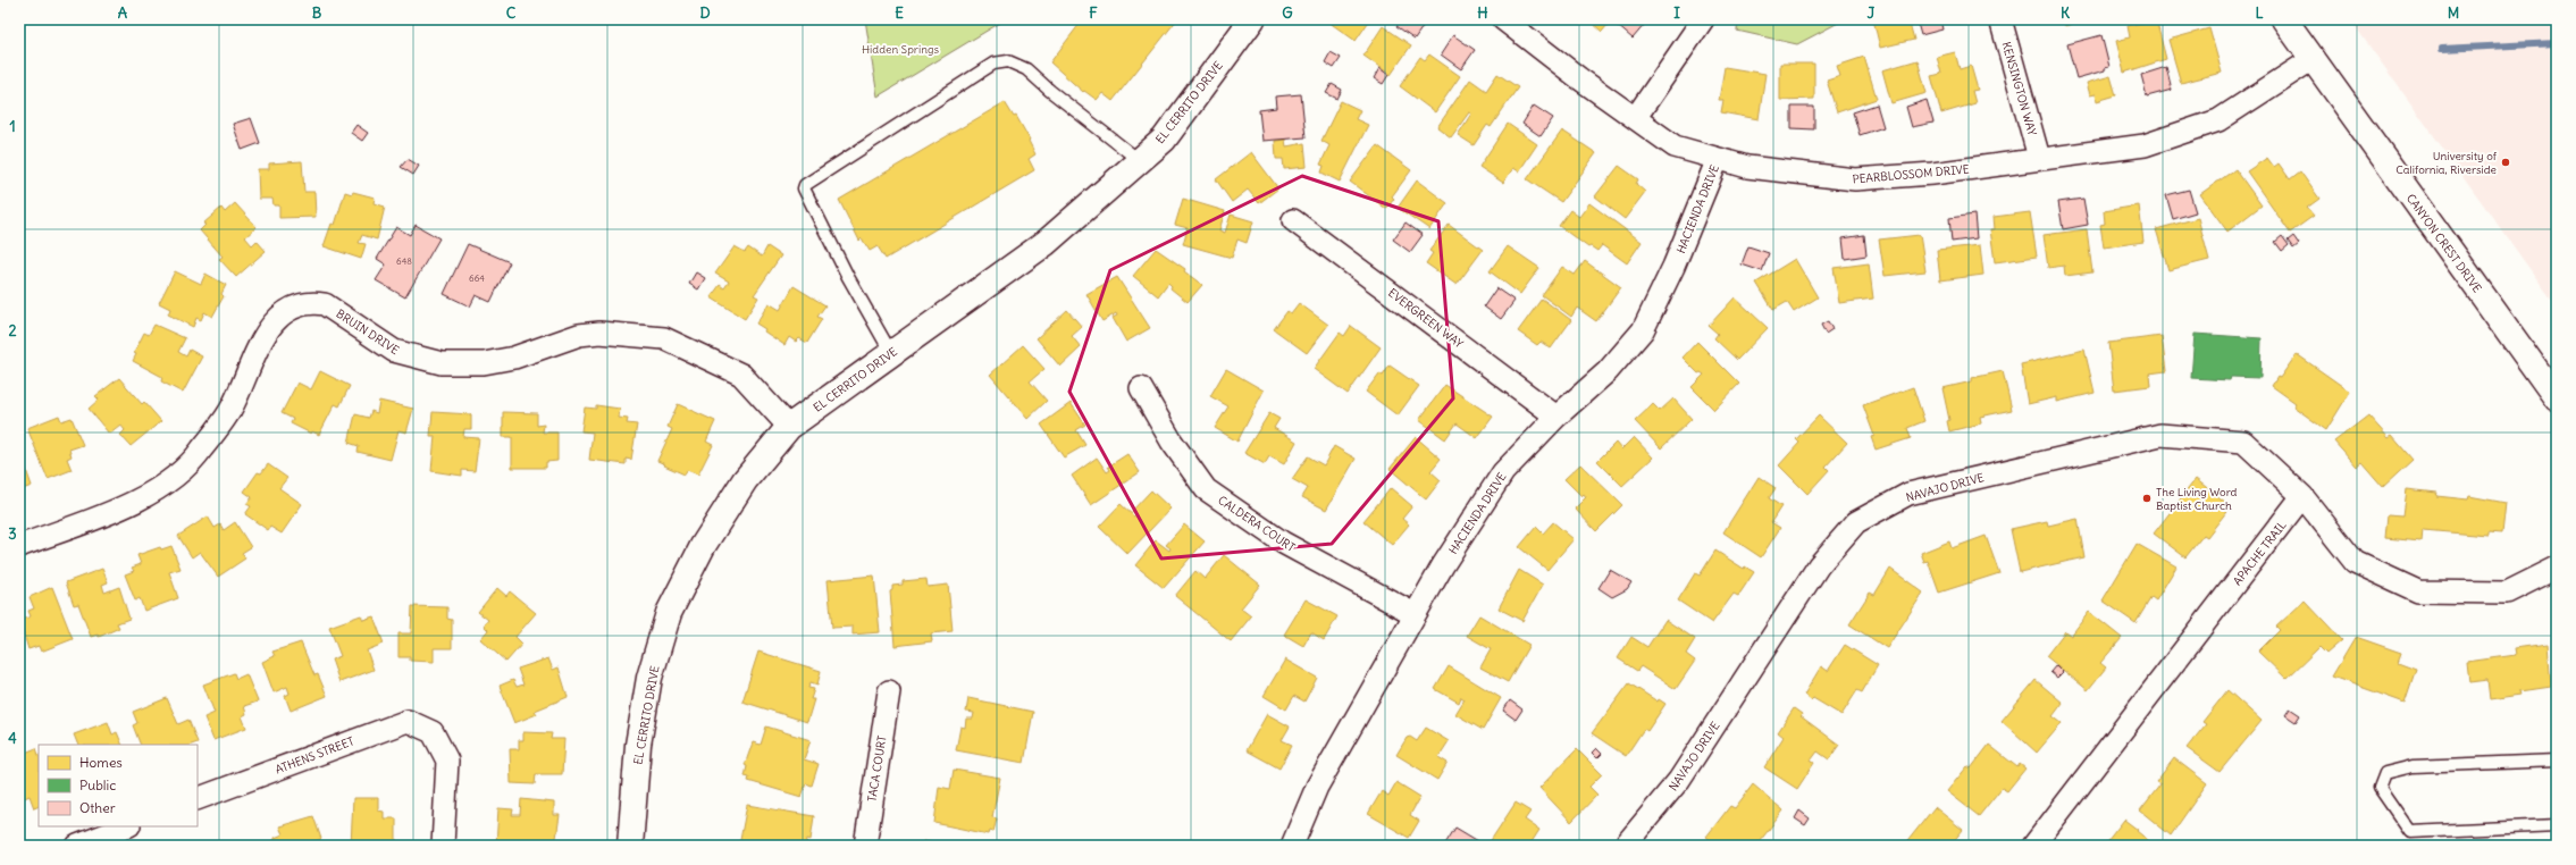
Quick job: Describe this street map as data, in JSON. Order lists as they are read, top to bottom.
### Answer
{
  "streets": {
    "street": [
      "KENSINGTON WAY",
      "EL CERRITO DRIVE",
      "PEARBLOSSOM DRIVE",
      "HACIENDA DRIVE",
      "CANYON CREST DRIVE",
      "EVERGREEN WAY",
      "BRUIN DRIVE",
      "NAVAJO DRIVE",
      "CALDERA COURT",
      "APACHE TRAIL",
      "ATHENS STREET",
      "TACA COURT"
    ]
  },
  "crossings": [
    ["KENSINGTON WAY", "PEARBLOSSOM DRIVE"],
    ["EL CERRITO DRIVE", "BRUIN DRIVE"],
    ["PEARBLOSSOM DRIVE", "HACIENDA DRIVE"],
    ["PEARBLOSSOM DRIVE", "CANYON CREST DRIVE"],
    ["HACIENDA DRIVE", "EVERGREEN WAY"],
    ["HACIENDA DRIVE", "CALDERA COURT"],
    ["NAVAJO DRIVE", "APACHE TRAIL"]
  ],
  "parks": ["Hidden Springs"],
  "places": ["University of California, Riverside", "The Living Word Baptist Church"],
  "house_numbers": ["648", "664"],
  "legend": ["Homes", "Public", "Other"],
  "grid": {
    "columns": [
      "A",
      "B",
      "C",
      "D",
      "E",
      "F",
      "G",
      "H",
      "I",
      "J",
      "K",
      "L",
      "M"
    ],
    "rows": [
      "1",
      "2",
      "3",
      "4"
    ]
  }
}
